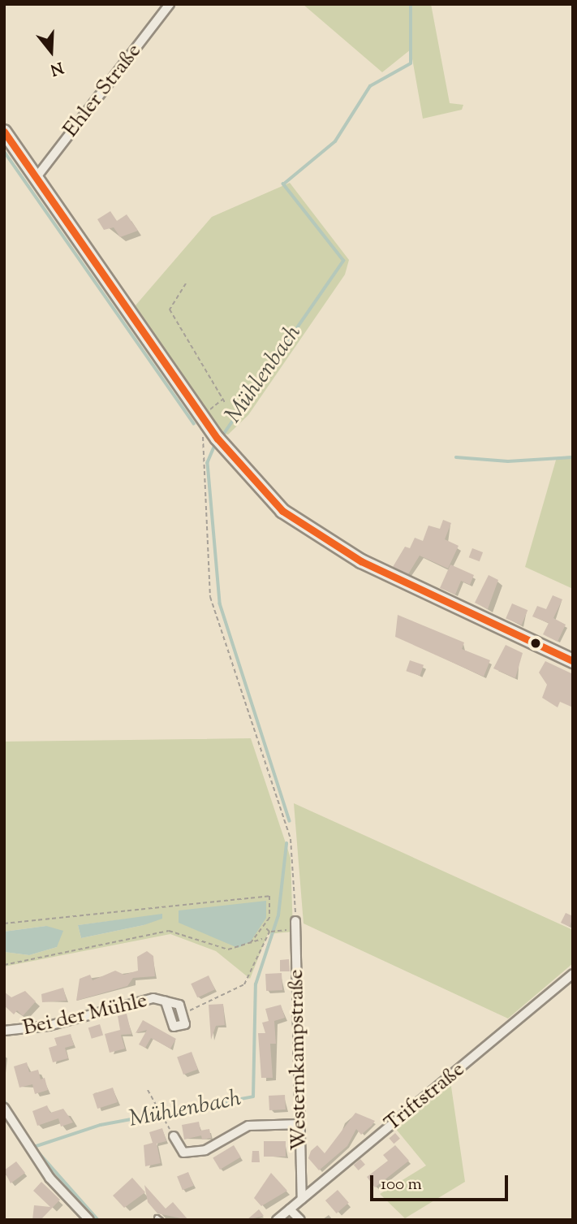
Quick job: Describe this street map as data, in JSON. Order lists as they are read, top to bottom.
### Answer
{
  "streets": {
    "street": [
      "Ehler Straße",
      "Bei der Mühle",
      "Westernkampstraße",
      "Triftstraße"
    ]
  },
  "crossings": [
    ["Westernkampstraße", "Triftstraße"]
  ],
  "water": ["Mühlenbach"],
  "scale_bar": "100 m",
  "north": "bottom"
}
